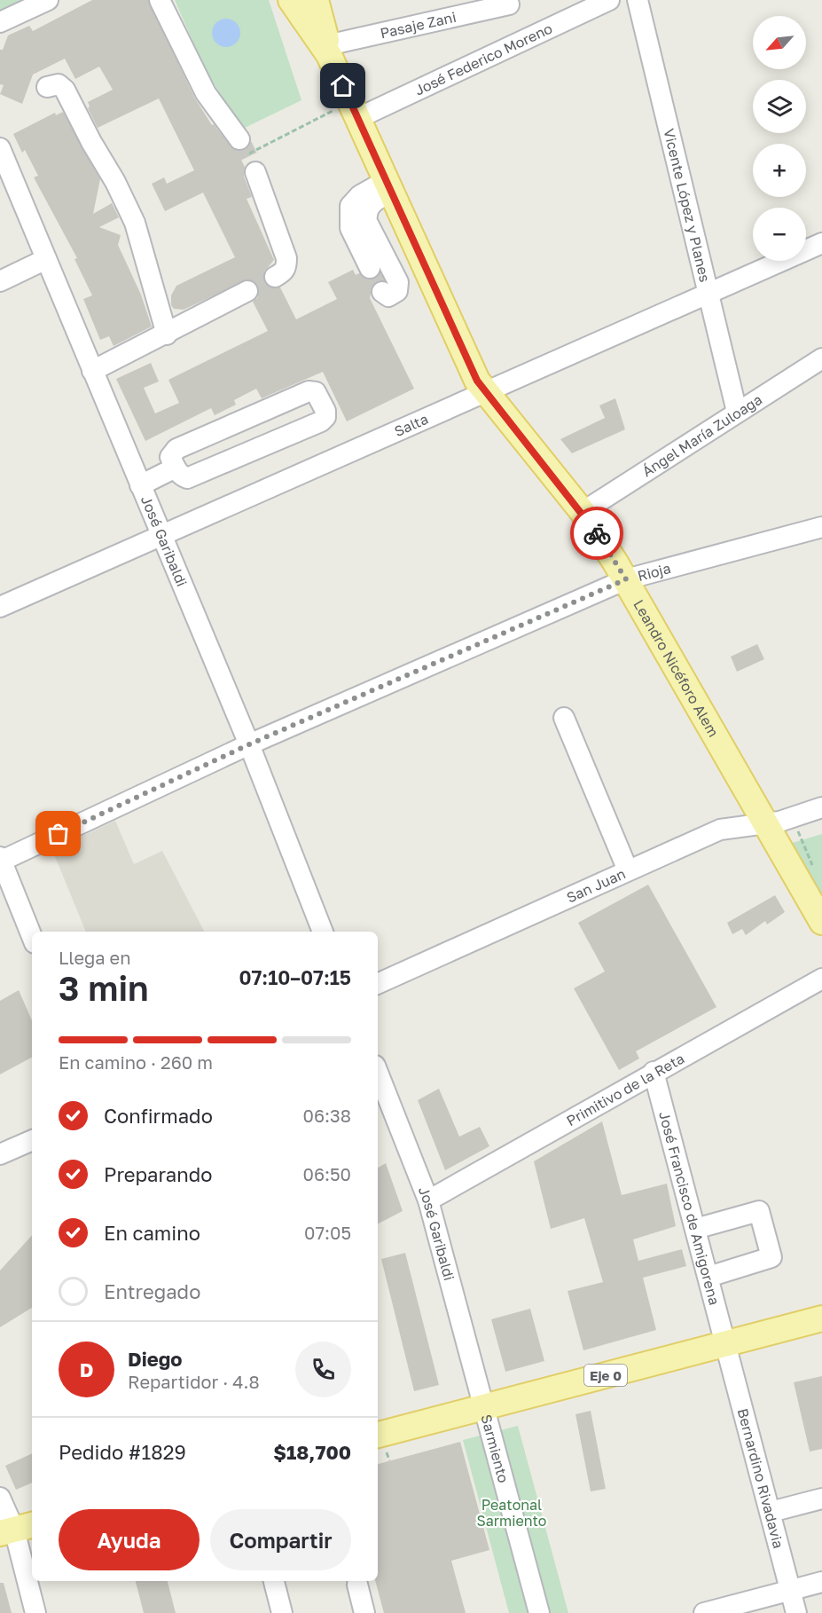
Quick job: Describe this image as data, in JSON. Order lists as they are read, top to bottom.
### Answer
{
  "streets": {
    "main road": ["Leandro Nicéforo Alem", "Eje 0"],
    "street": [
      "Pasaje Zani",
      "José Federico Moreno",
      "Vicente López y Planes",
      "Salta",
      "Ángel María Zuloaga",
      "José Garibaldi",
      "Rioja",
      "San Juan",
      "Primitivo de la Reta",
      "José Francisco de Amigorena",
      "Sarmiento",
      "Bernardino Rivadavia"
    ]
  },
  "crossings": [
    ["Pasaje Zani", "Leandro Nicéforo Alem"],
    ["José Federico Moreno", "Leandro Nicéforo Alem"],
    ["Vicente López y Planes", "Salta"],
    ["Vicente López y Planes", "Ángel María Zuloaga"],
    ["Salta", "José Garibaldi"],
    ["Salta", "Leandro Nicéforo Alem"],
    ["Ángel María Zuloaga", "Leandro Nicéforo Alem"],
    ["José Garibaldi", "Rioja"],
    ["José Garibaldi", "Primitivo de la Reta"],
    ["José Garibaldi", "Eje 0"],
    ["José Garibaldi", "Sarmiento"],
    ["Rioja", "Leandro Nicéforo Alem"],
    ["Leandro Nicéforo Alem", "San Juan"],
    ["Primitivo de la Reta", "José Francisco de Amigorena"],
    ["José Francisco de Amigorena", "Eje 0"],
    ["José Francisco de Amigorena", "Bernardino Rivadavia"],
    ["Eje 0", "Sarmiento"],
    ["Eje 0", "Bernardino Rivadavia"]
  ],
  "parks": ["Peatonal Sarmiento"],
  "north": "bottom left",
  "page": {
    "map_buttons": ["+", "−"],
    "heading": ["3 min", "Llega en", "07:10–07:15"],
    "panel": [
      "Diego",
      "Repartidor · 4.8",
      "Pedido #1829",
      "$18,700"
    ],
    "bar": "En camino · 260 m",
    "list": [
      ["Confirmado", "06:38"],
      ["Preparando", "06:50"],
      ["En camino", "07:05"],
      "Entregado"
    ],
    "round": "D",
    "buttons": ["Ayuda", "Compartir"]
  }
}
